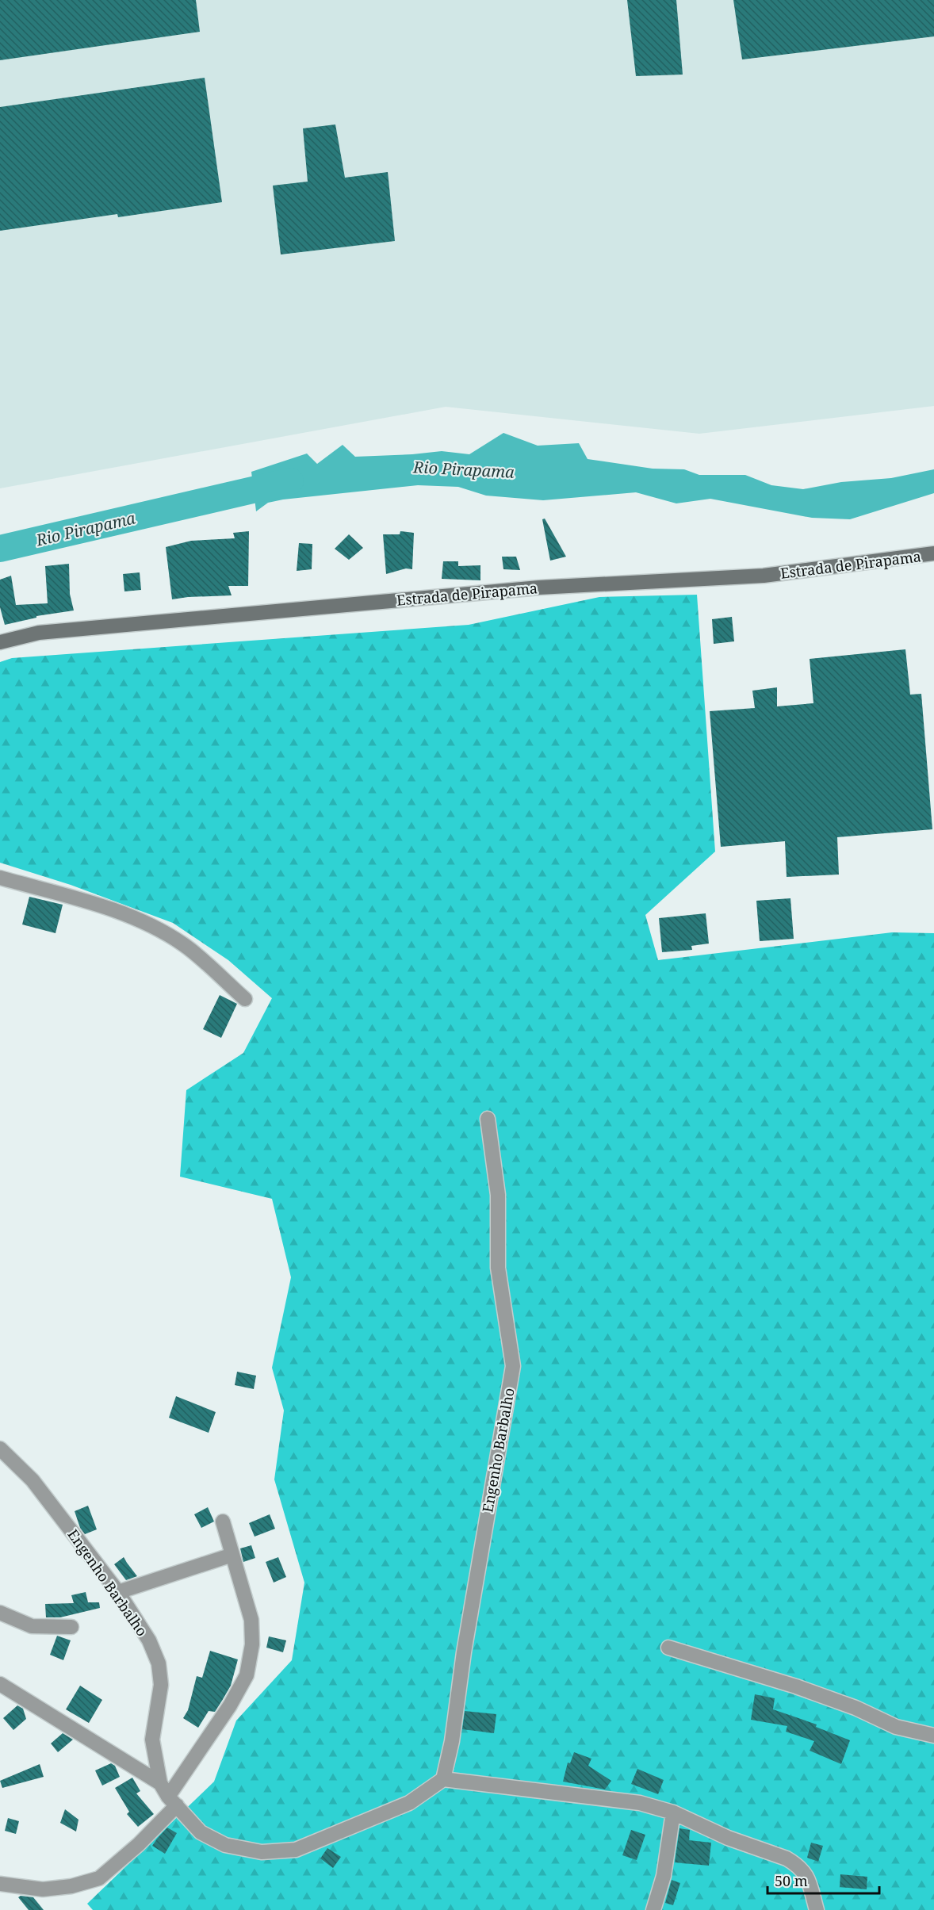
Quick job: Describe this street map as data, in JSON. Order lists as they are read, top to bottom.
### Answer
{
  "streets": {
    "main road": ["Estrada de Pirapama"],
    "street": ["Engenho Barbalho"]
  },
  "water": ["Rio Pirapama"],
  "scale_bar": "50 m"
}
